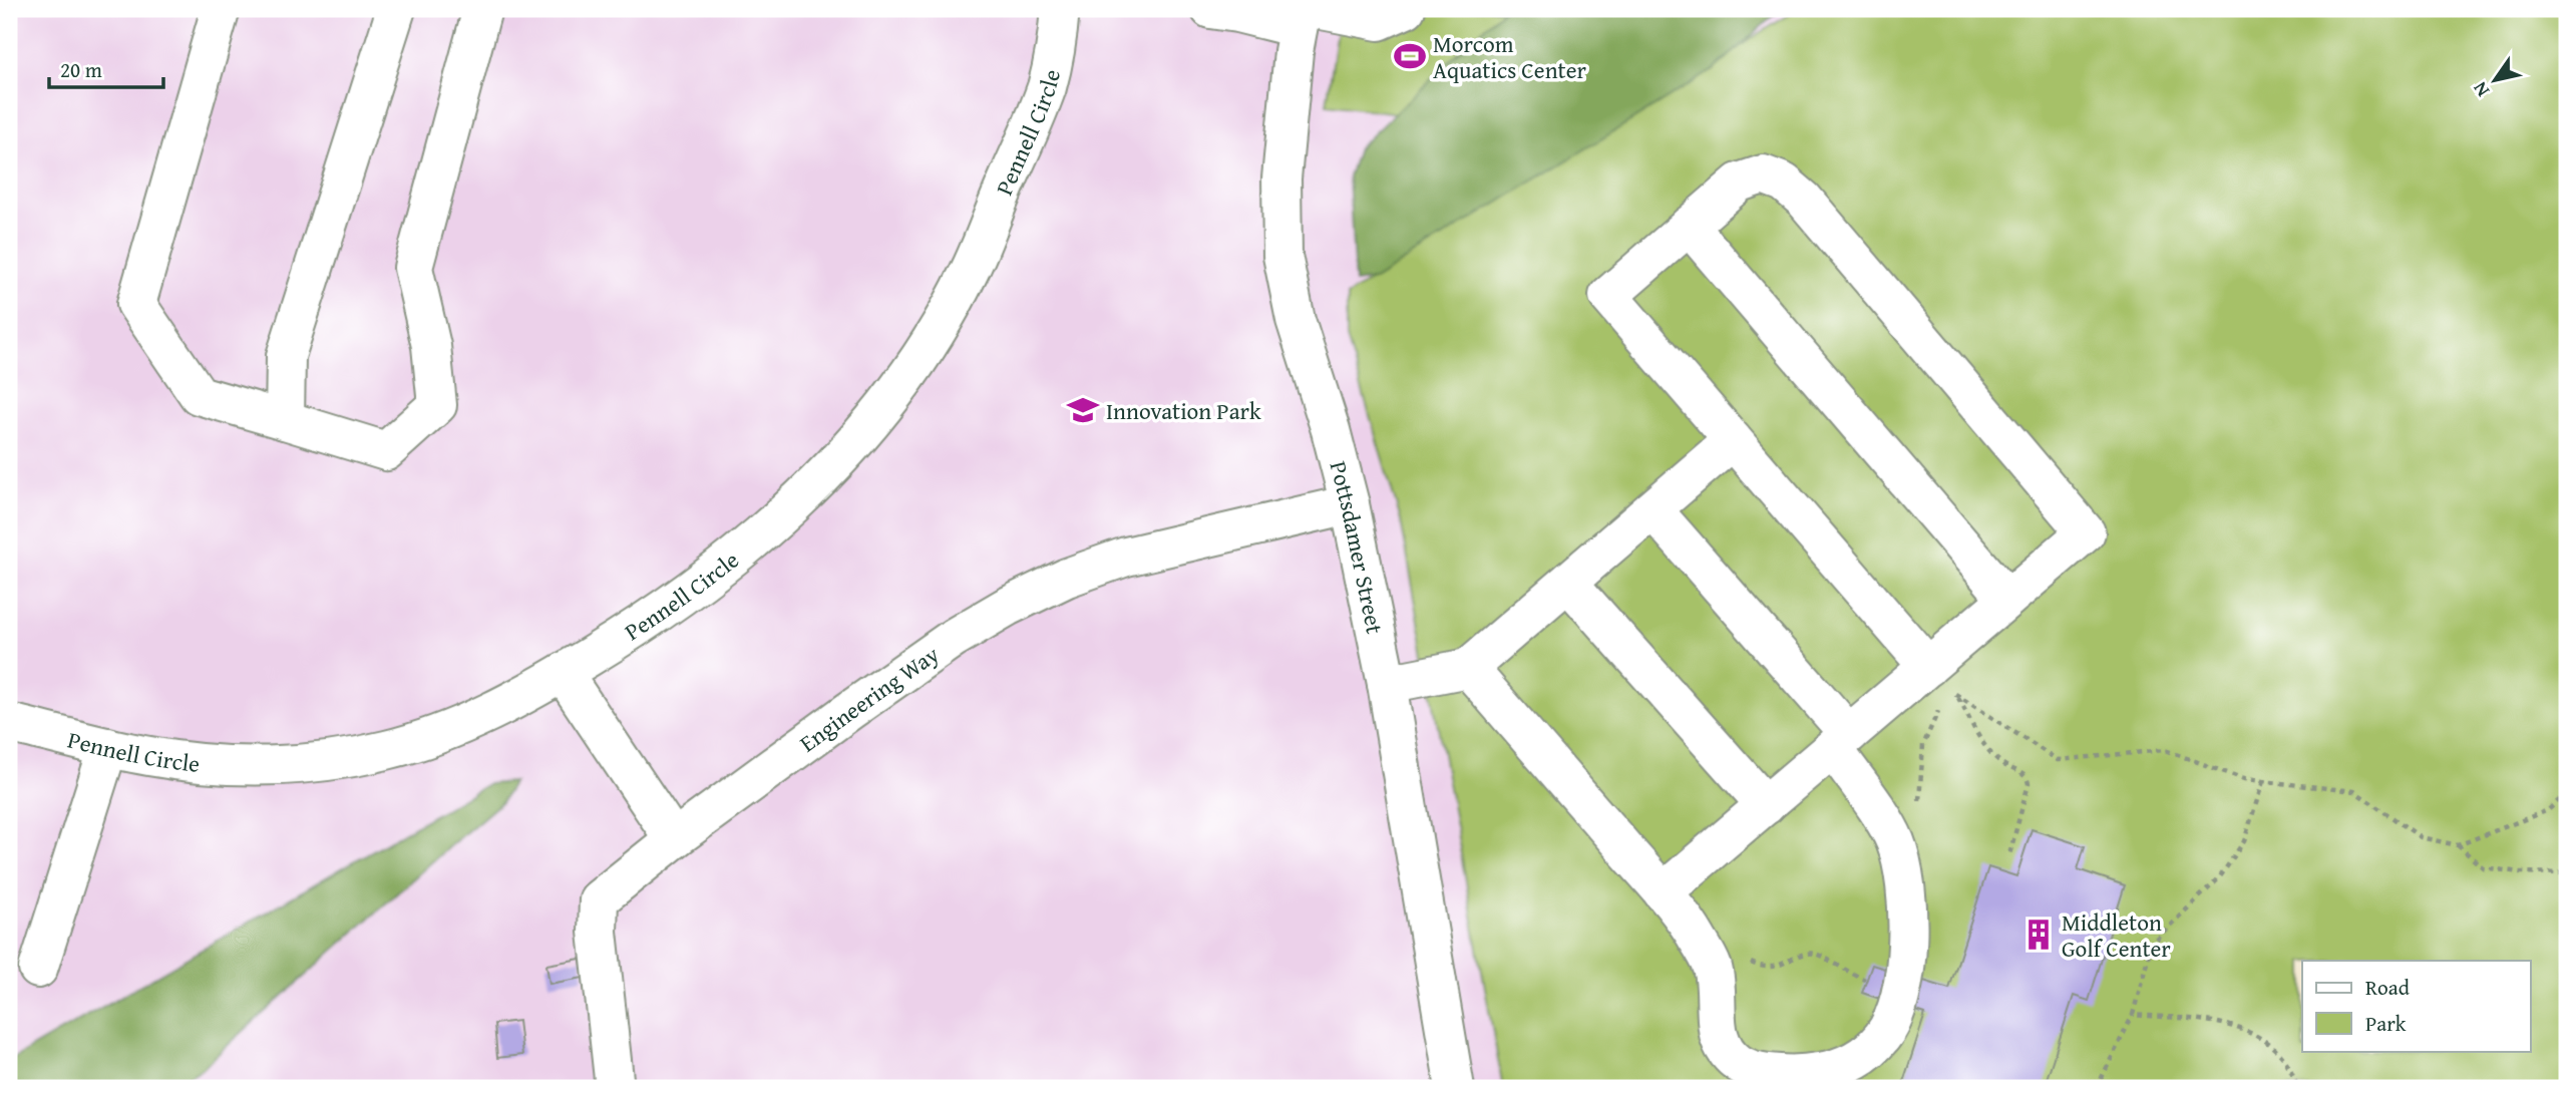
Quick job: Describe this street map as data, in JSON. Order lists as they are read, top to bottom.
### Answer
{
  "streets": {
    "street": ["Pennell Circle", "Pottsdamer Street", "Engineering Way"]
  },
  "crossings": [
    ["Pottsdamer Street", "Engineering Way"]
  ],
  "places": {
    "sports": ["Morcom Aquatics Center"],
    "school or university": ["Innovation Park"],
    "building": ["Middleton Golf Center"]
  },
  "legend": ["Road", "Park"],
  "scale_bar": "20 m",
  "north": "bottom left"
}
